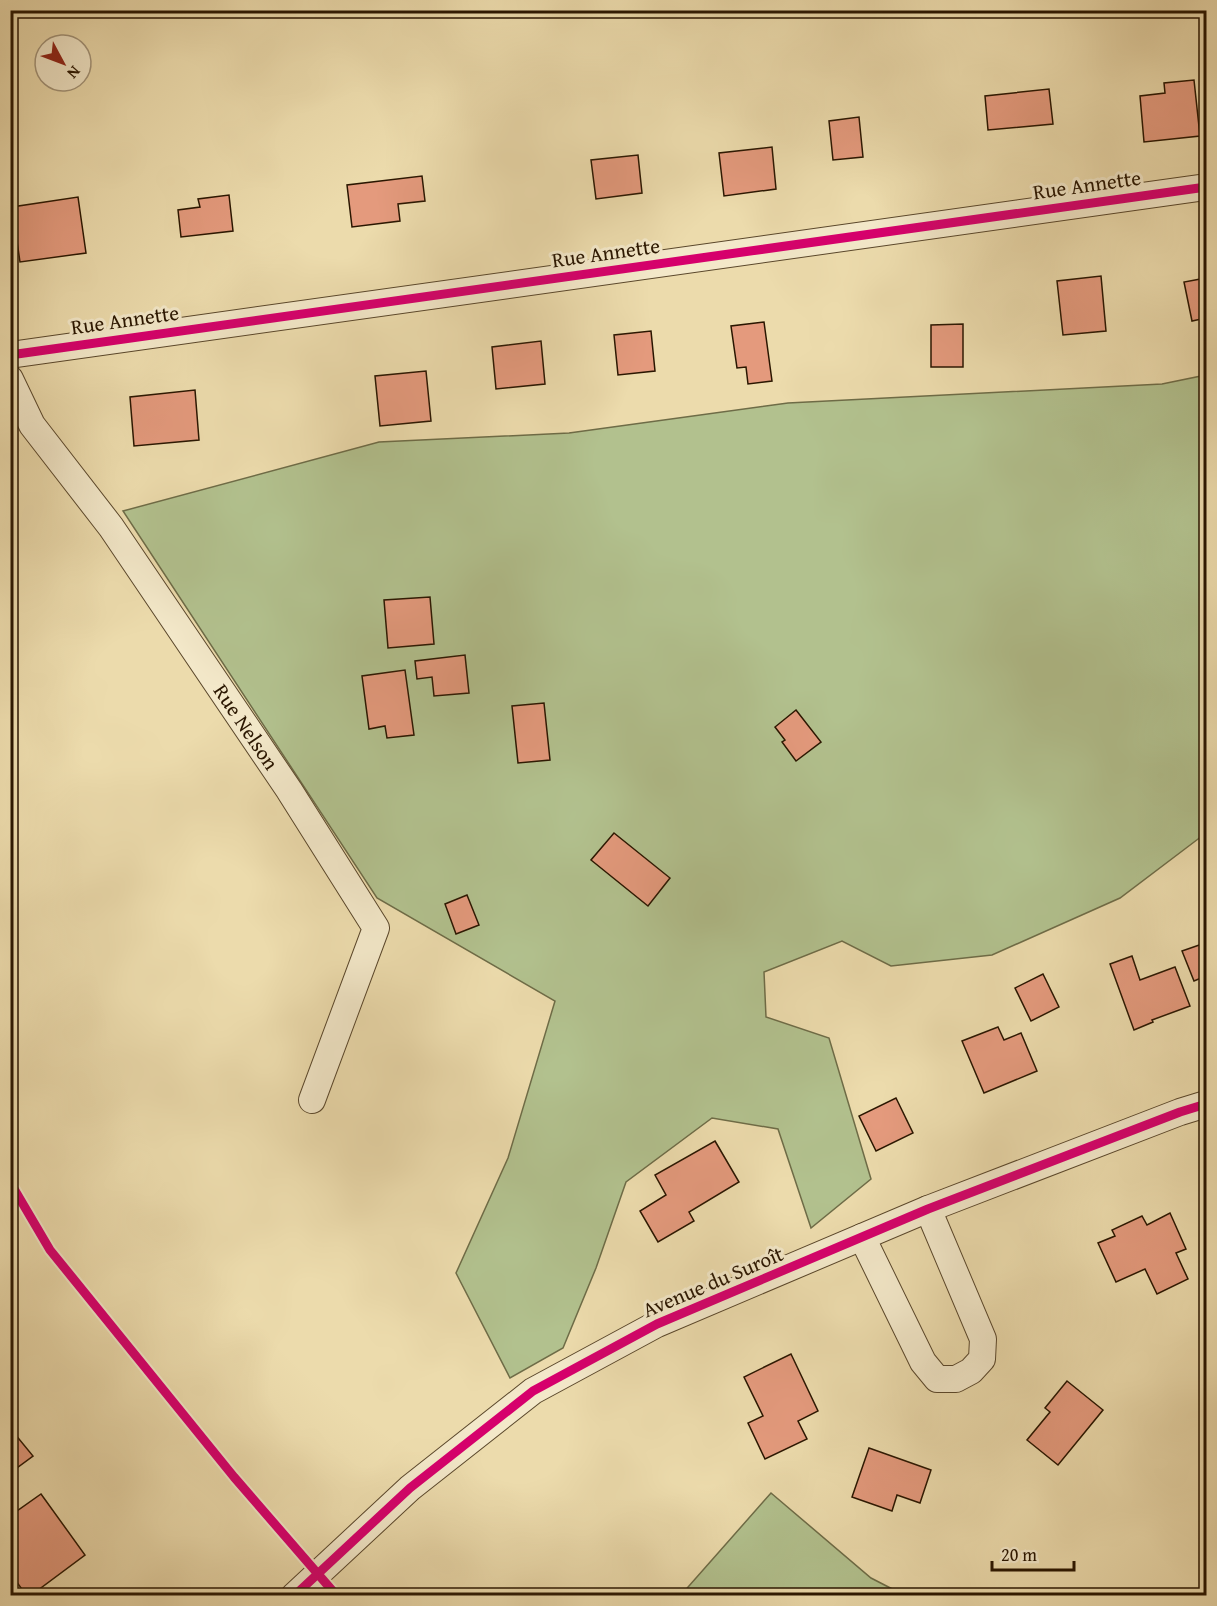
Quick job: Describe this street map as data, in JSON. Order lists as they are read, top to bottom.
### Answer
{
  "streets": {
    "street": ["Rue Annette", "Rue Nelson", "Avenue du Suroît"]
  },
  "scale_bar": "20 m",
  "north": "bottom right"
}
